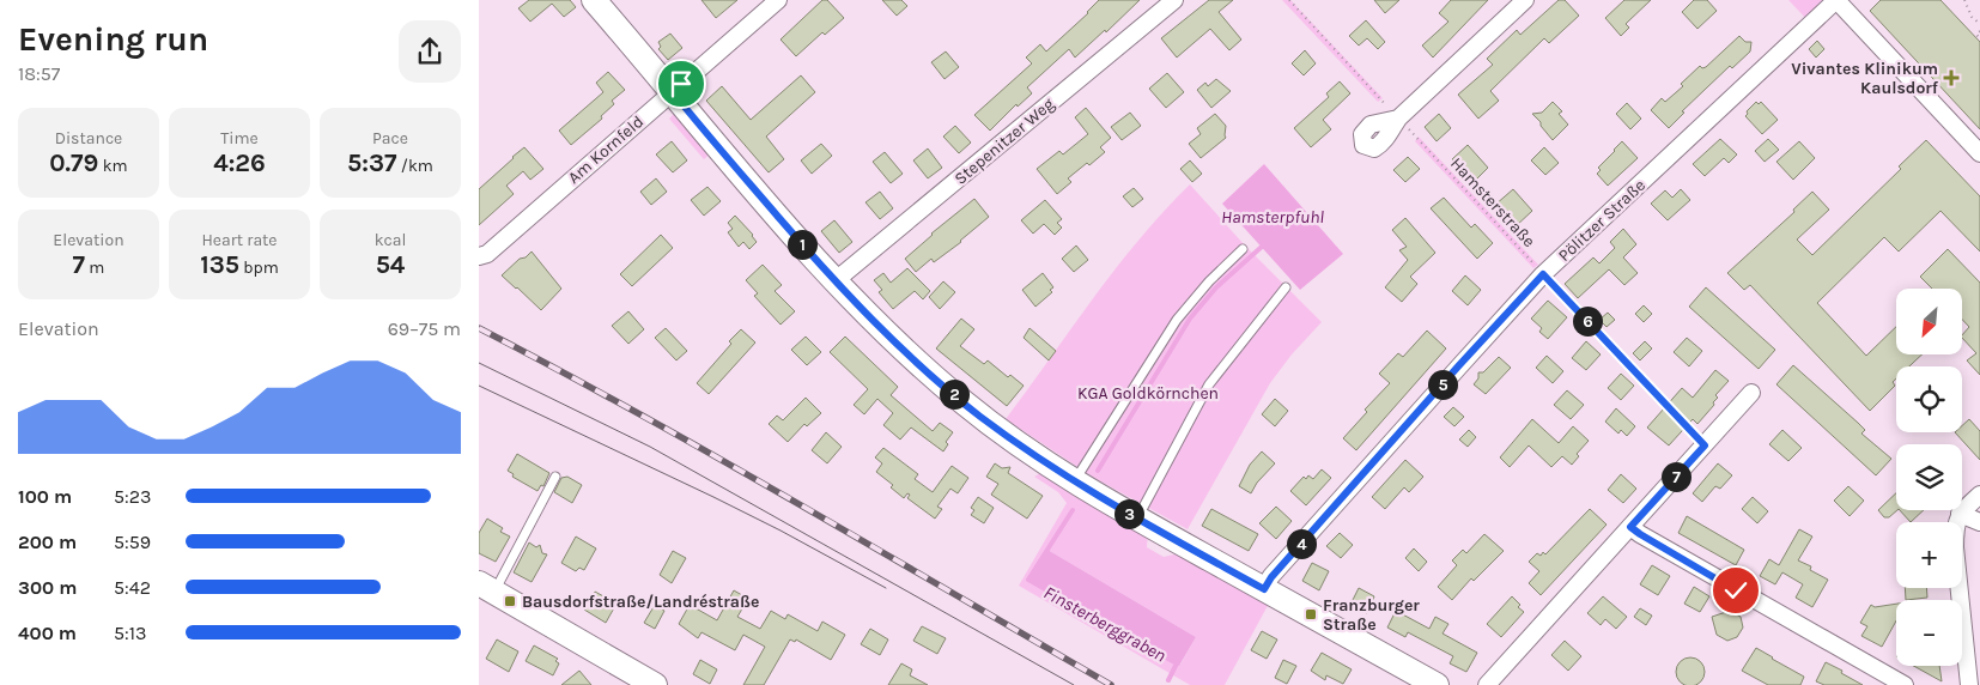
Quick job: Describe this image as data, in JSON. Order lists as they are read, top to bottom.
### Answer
{
  "streets": {
    "street": ["Stepenitzer Weg", "Am Kornfeld", "Pölitzer Straße"],
    "path": ["Hamsterstraße"]
  },
  "crossings": [
    ["Hamsterstraße", "Pölitzer Straße"]
  ],
  "water": ["Hamsterpfuhl", "Finsterberggraben"],
  "parks": ["KGA Goldkörnchen"],
  "places": {
    "health": ["Vivantes Klinikum Kaulsdorf"],
    "transit": ["Bausdorfstraße/Landréstraße", "Franzburger Straße"]
  },
  "north": "bottom left",
  "page": {
    "heading": ["Evening run", "18:57"],
    "stats": [
      ["Distance", "0.79 km"],
      ["Time", "4:26"],
      ["Pace", "5:37 /km"],
      ["Elevation", "7 m"],
      ["Heart rate", "135 bpm"],
      ["kcal", "54"]
    ],
    "pins": [
      "1",
      "6",
      "5",
      "2",
      "7",
      "3",
      "4"
    ],
    "map_buttons": ["+", "−"],
    "chart": ["Elevation", "69–75 m"],
    "list": [
      {
        "name": "100 m",
        "note": "5:23"
      },
      {
        "name": "200 m",
        "note": "5:59"
      },
      {
        "name": "300 m",
        "note": "5:42"
      },
      {
        "name": "400 m",
        "note": "5:13"
      }
    ]
  }
}
